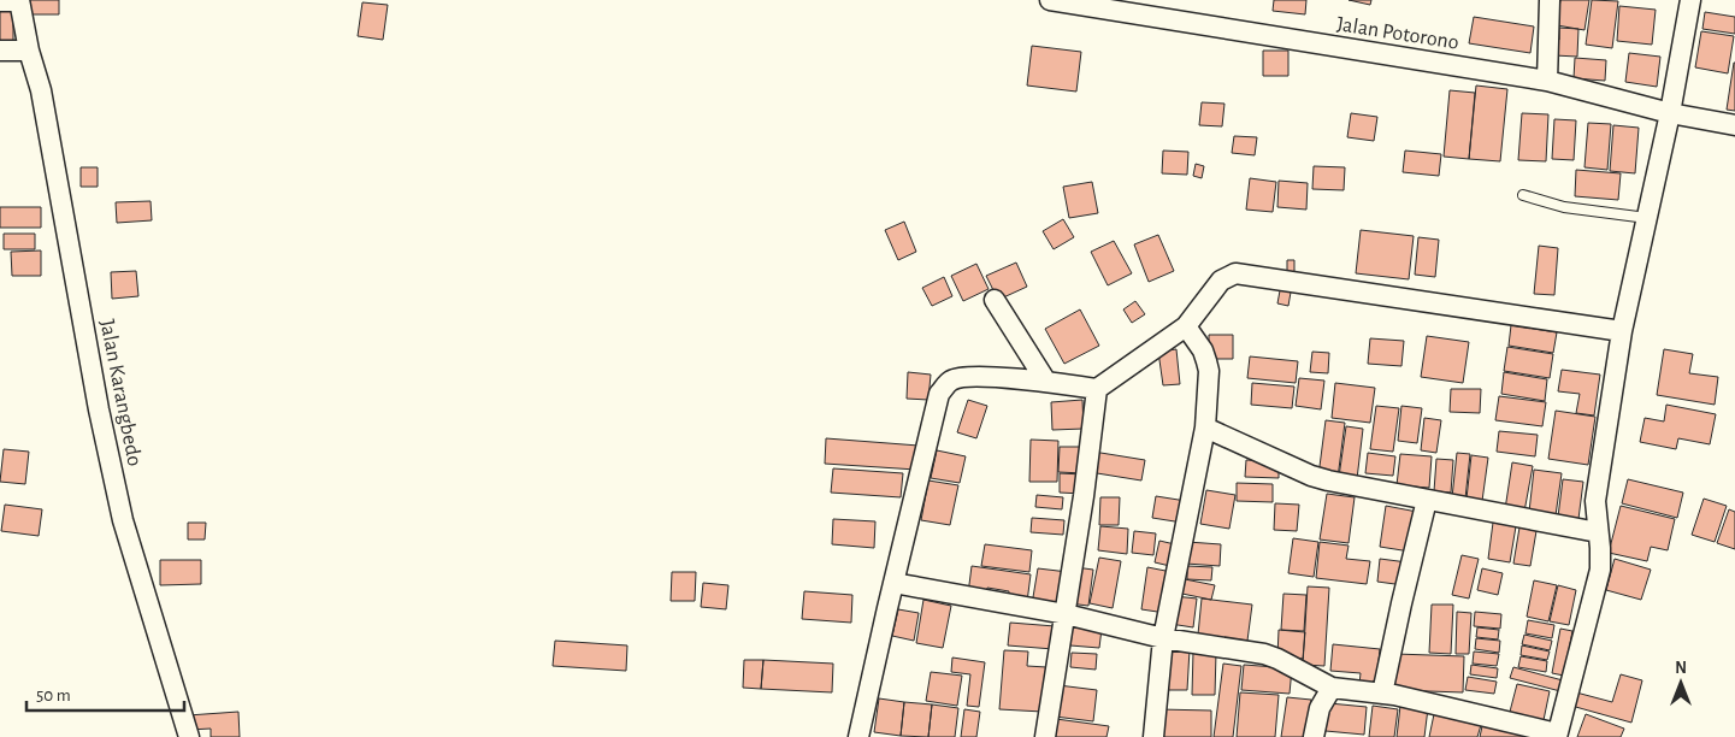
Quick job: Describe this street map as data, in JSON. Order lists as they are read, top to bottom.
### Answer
{
  "streets": {
    "street": ["Jalan Potorono", "Jalan Karangbedo"]
  },
  "scale_bar": "50 m",
  "north": "top"
}
